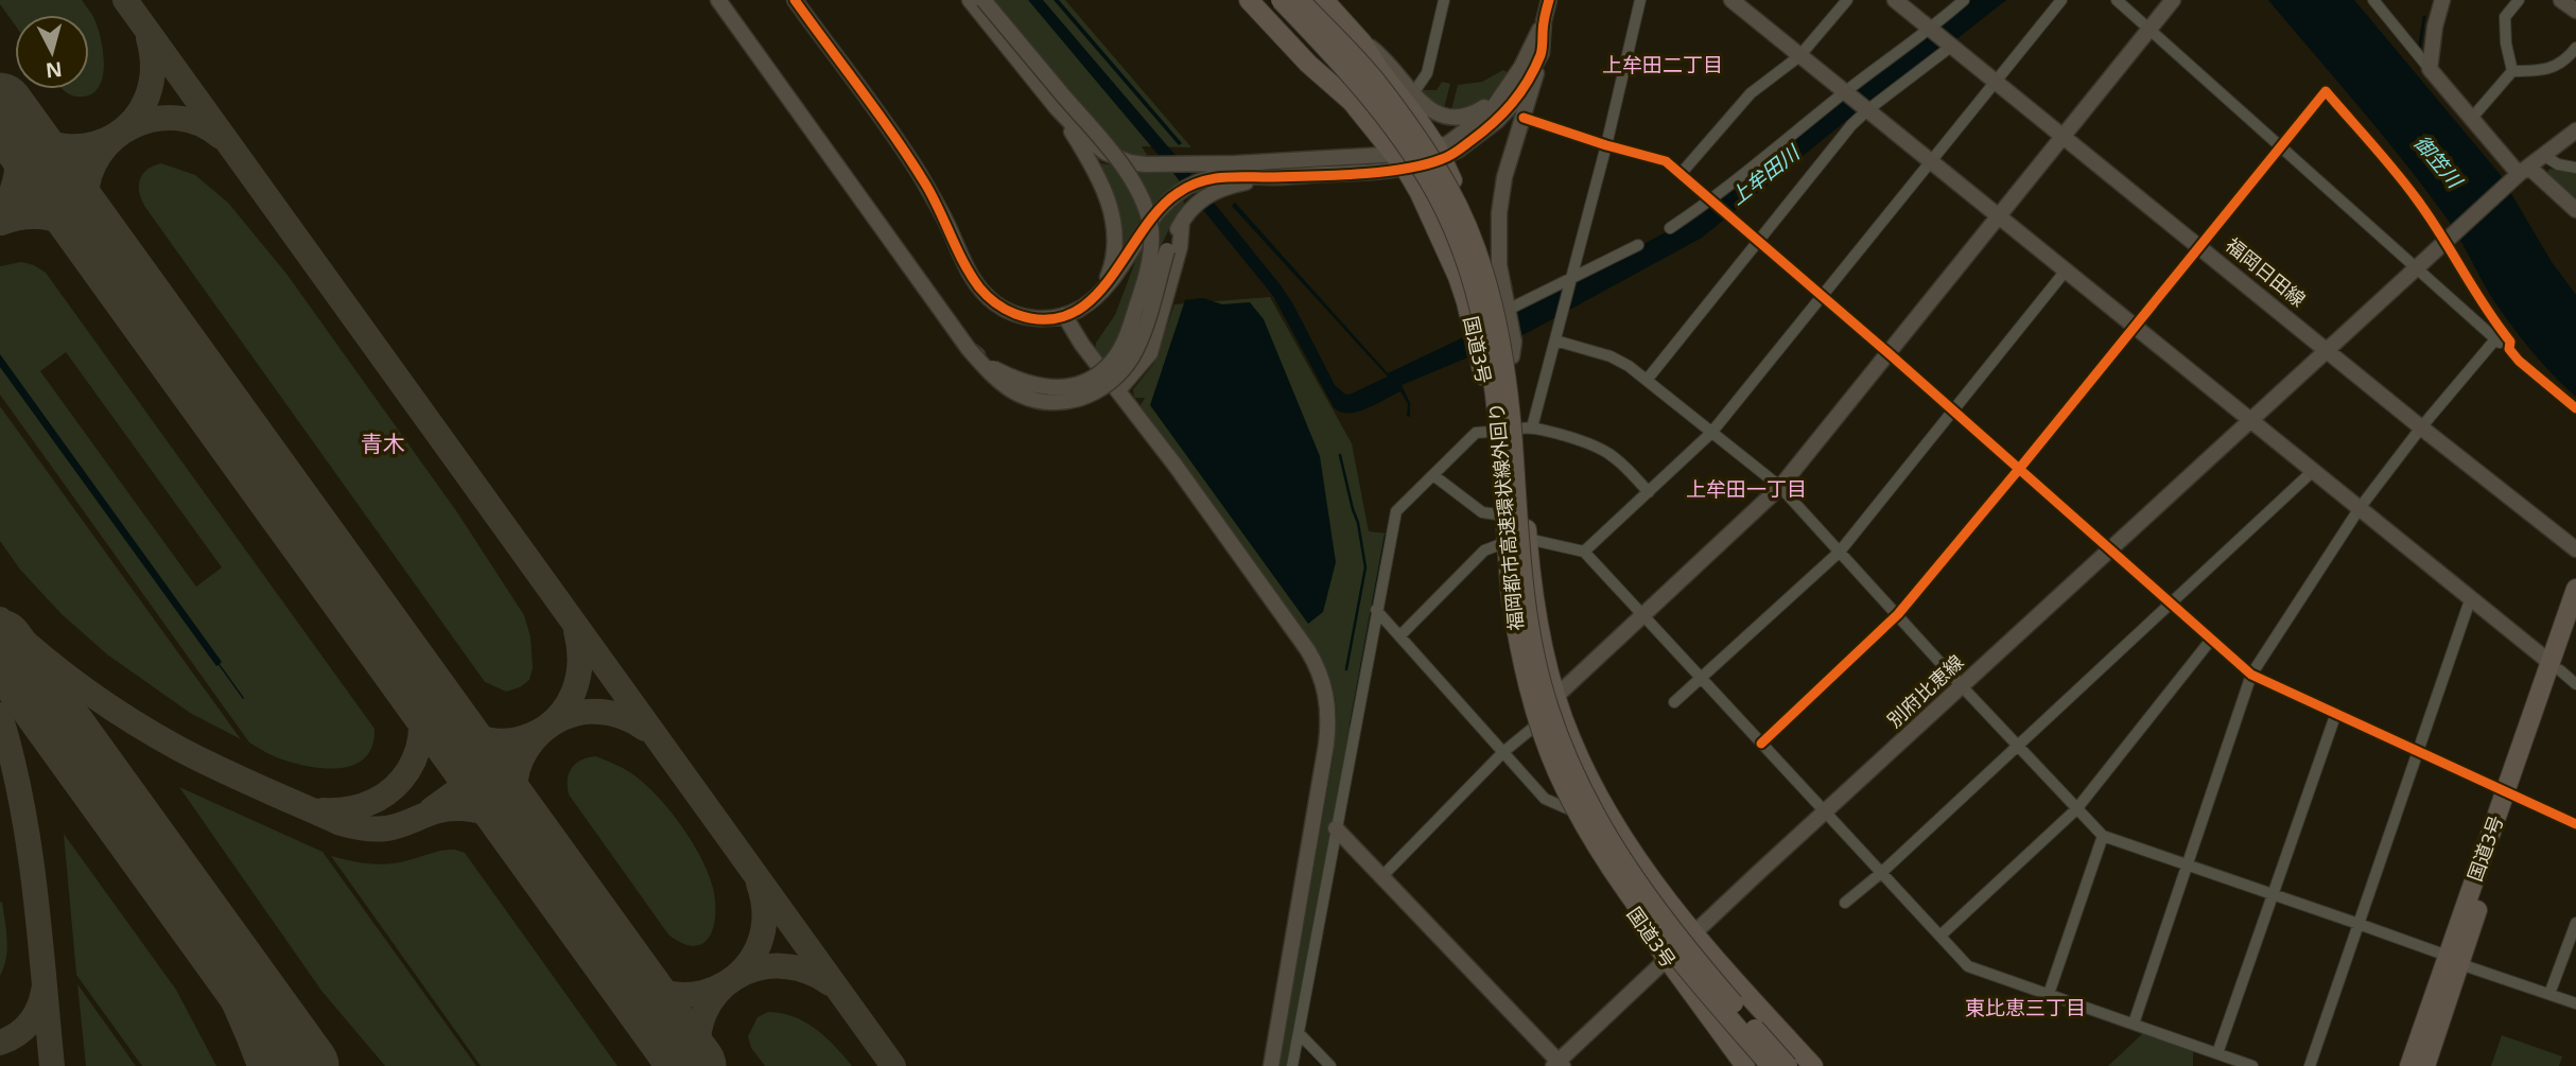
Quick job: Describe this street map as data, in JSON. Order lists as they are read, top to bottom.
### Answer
{
  "streets": {
    "highway": ["国道3号", "福岡都市高速環状線外回り"],
    "street": ["福岡日田線", "別府比恵線"]
  },
  "crossings": [
    ["福岡日田線", "別府比恵線"],
    ["国道3号", "別府比恵線"]
  ],
  "districts": [
    "上牟田二丁目",
    "青木",
    "上牟田一丁目",
    "東比恵三丁目"
  ],
  "water": ["御笠川", "上牟田川"],
  "north": "bottom"
}
